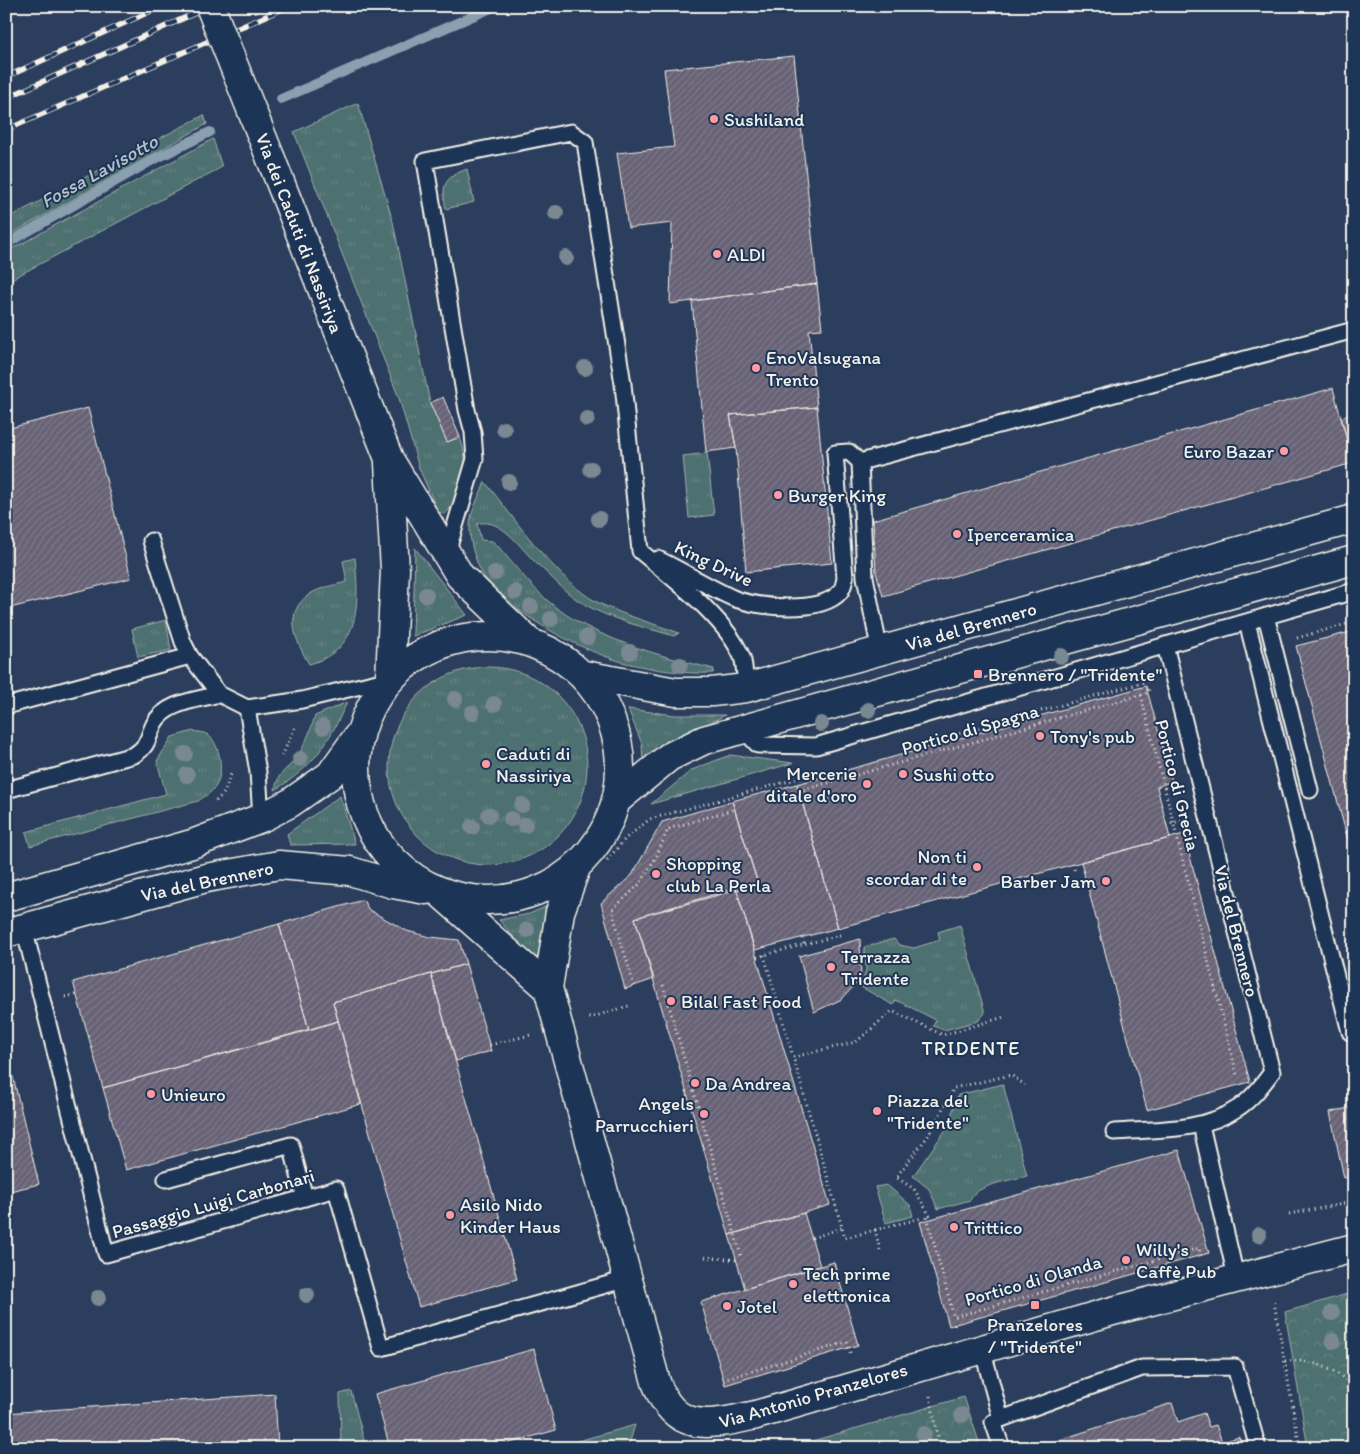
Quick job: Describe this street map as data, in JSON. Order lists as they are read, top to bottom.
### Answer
{
  "streets": {
    "main road": ["Via dei Caduti di Nassiriya", "Via del Brennero", "Via Antonio Pranzelores"],
    "lane": ["King Drive", "Passaggio Luigi Carbonari"],
    "path": ["Portico di Spagna", "Portico di Grecia", "Portico di Olanda"]
  },
  "crossings": [
    ["Via del Brennero", "Passaggio Luigi Carbonari"],
    ["Portico di Spagna", "Portico di Grecia"],
    ["Passaggio Luigi Carbonari", "Via Antonio Pranzelores"]
  ],
  "districts": ["TRIDENTE"],
  "water": ["Fossa Lavisotto"],
  "places": {
    "other": [
      "Sushiland",
      "ALDI",
      "EnoValsugana Trento",
      "Euro Bazar",
      "Burger King",
      "Iperceramica",
      "Tony's pub",
      "Caduti di Nassiriya",
      "Sushi otto",
      "Mercerie ditale d'oro",
      "Non ti scordar di te",
      "Shopping club La Perla",
      "Barber Jam",
      "Terrazza Tridente",
      "Bilal Fast Food",
      "Da Andrea",
      "Unieuro",
      "Piazza del \"Tridente\"",
      "Angels Parrucchieri",
      "Asilo Nido Kinder Haus",
      "Trittico",
      "Willy's Caffè Pub",
      "Tech prime elettronica",
      "Jotel"
    ],
    "transit": ["Brennero / \"Tridente\"", "Pranzelores / \"Tridente\""]
  }
}
